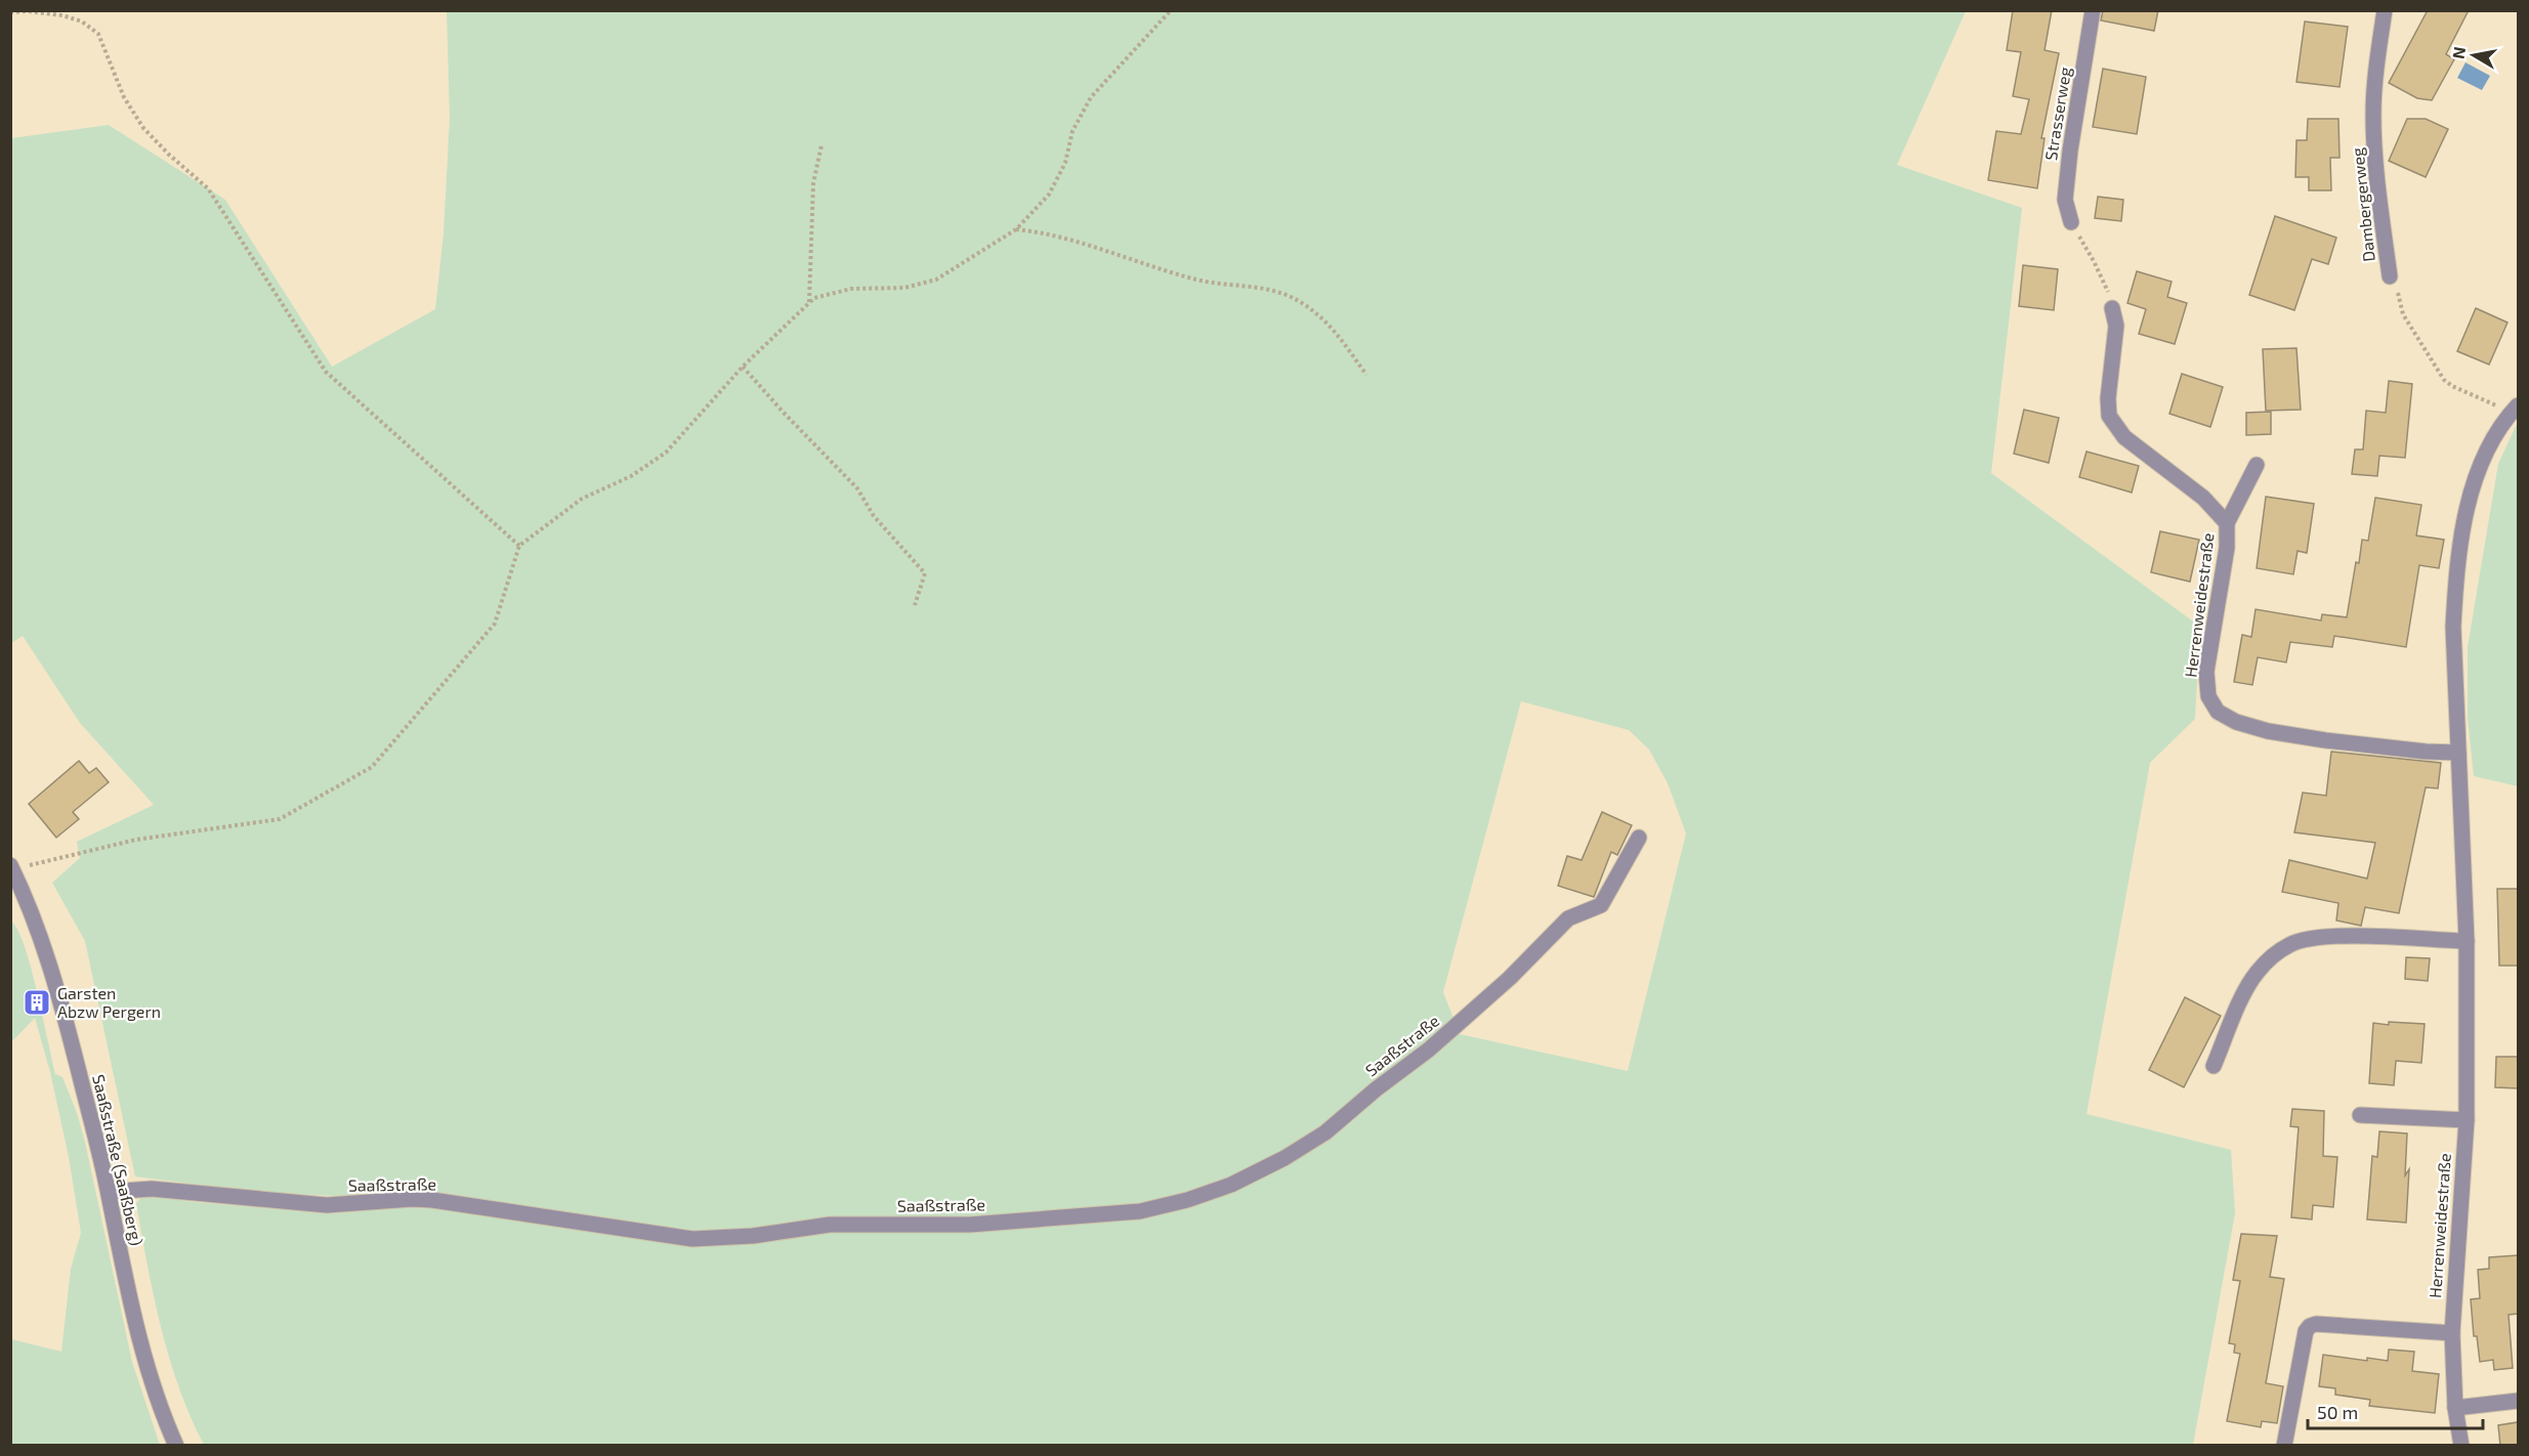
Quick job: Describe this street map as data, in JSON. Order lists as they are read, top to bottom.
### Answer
{
  "streets": {
    "street": [
      "Strasserweg",
      "Dambergerweg",
      "Herrenweidestraße",
      "Saaßstraße",
      "Saaßstraße (Saaßberg)"
    ]
  },
  "crossings": [
    ["Dambergerweg", "Herrenweidestraße"],
    ["Saaßstraße", "Saaßstraße (Saaßberg)"]
  ],
  "places": {
    "building": ["Garsten Abzw Pergern"]
  },
  "scale_bar": "50 m",
  "north": "left"
}
